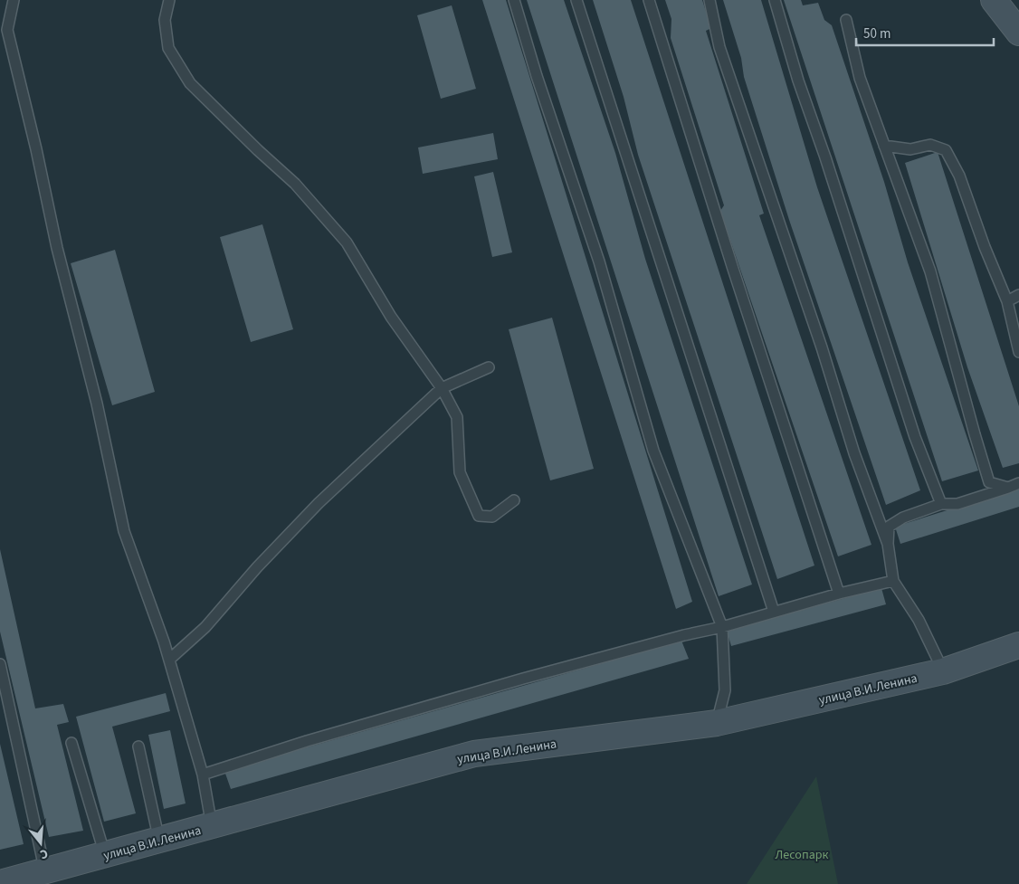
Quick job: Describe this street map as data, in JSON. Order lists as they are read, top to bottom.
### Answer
{
  "streets": {
    "main road": ["улица В.И.Ленина"]
  },
  "parks": ["Лесопарк"],
  "scale_bar": "50 m",
  "north": "bottom"
}
